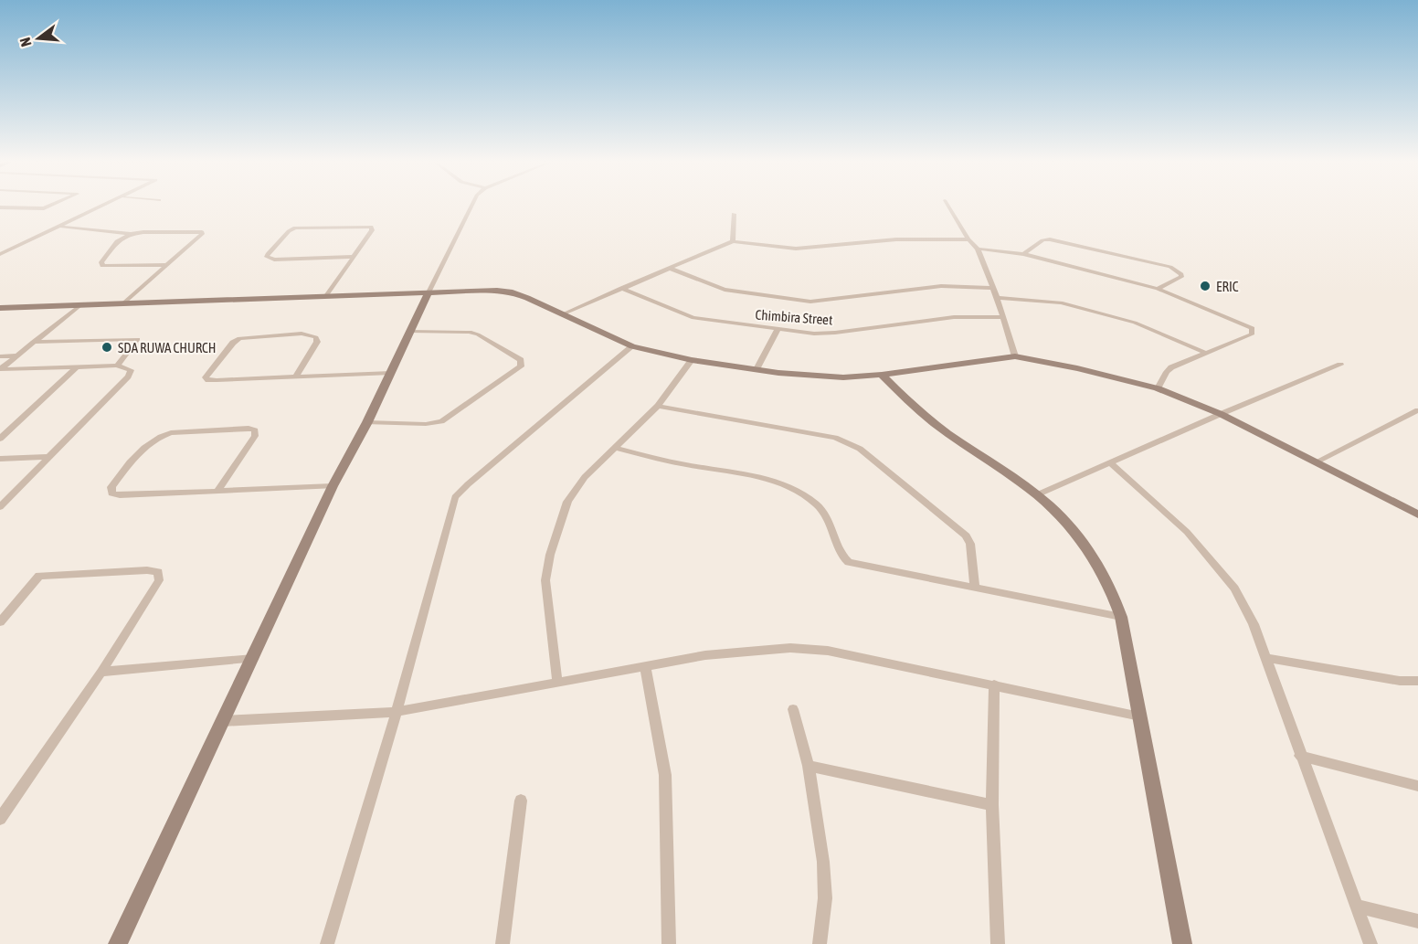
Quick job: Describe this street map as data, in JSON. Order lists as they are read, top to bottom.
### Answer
{
  "streets": {
    "street": ["Chimbira Street"]
  },
  "places": ["ERIC", "SDA RUWA CHURCH"],
  "north": "left"
}
